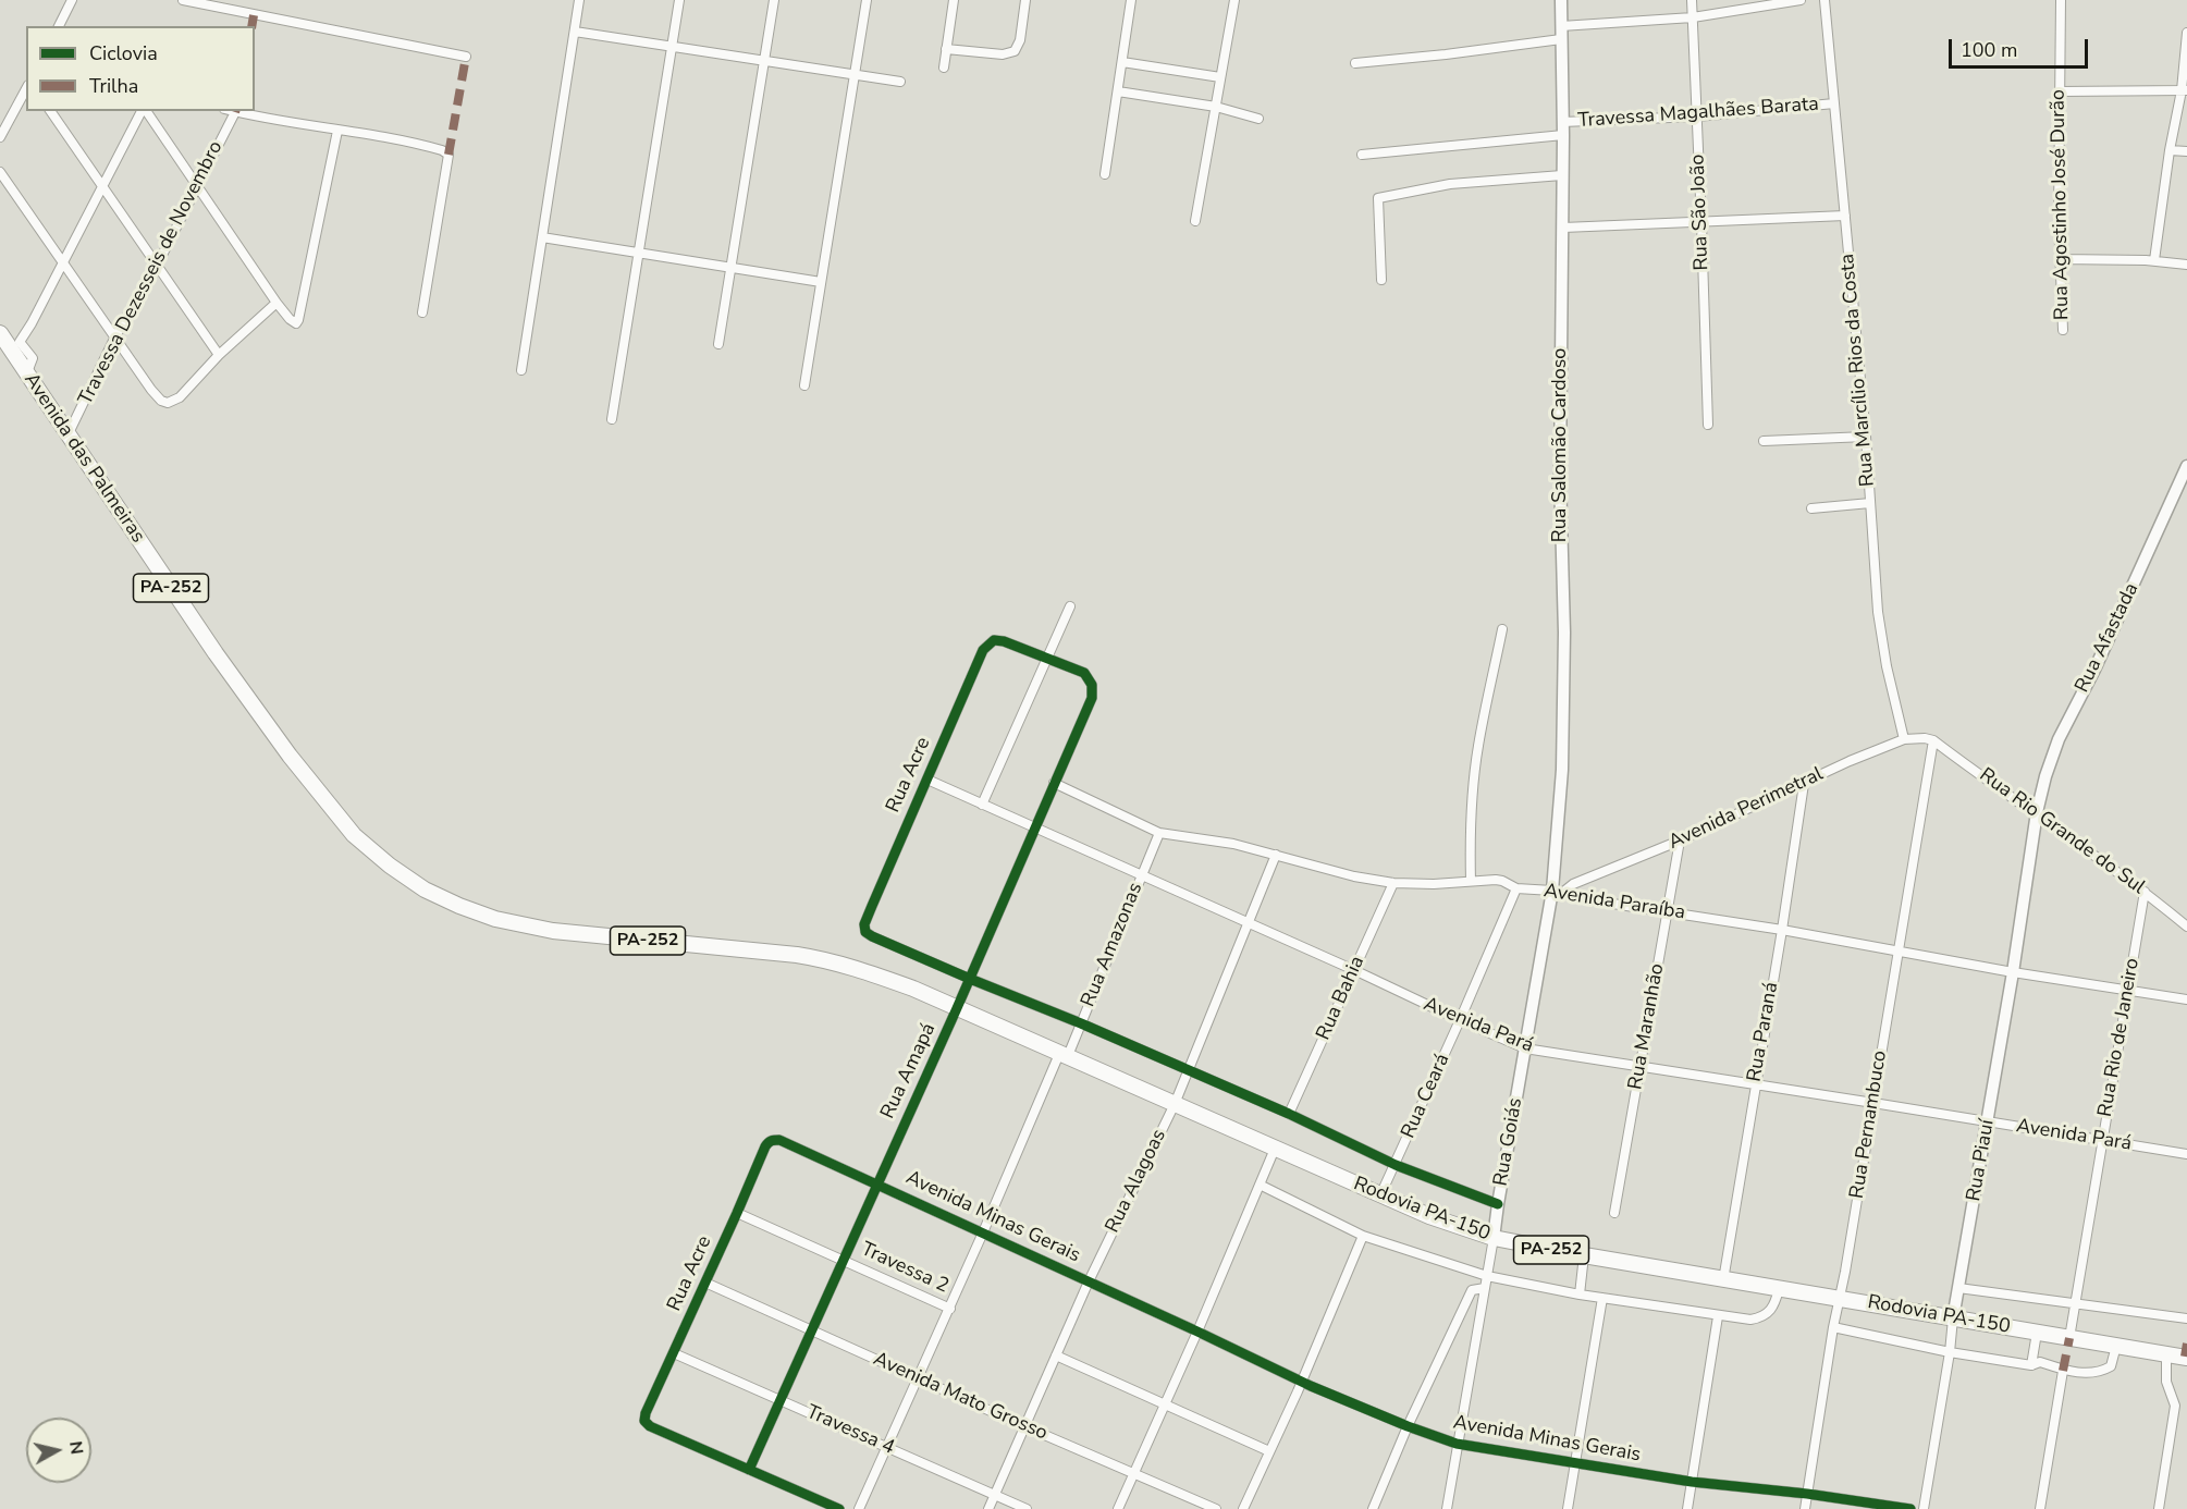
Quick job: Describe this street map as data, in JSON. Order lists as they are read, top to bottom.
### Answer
{
  "streets": {
    "highway": ["Avenida das Palmeiras", "PA-252", "Rodovia PA-150"],
    "street": [
      "Travessa Magalhães Barata",
      "Rua Agostinho José Durão",
      "Rua São João",
      "Travessa Dezesseis de Novembro",
      "Rua Marcílio Rios da Costa",
      "Rua Salomão Cardoso",
      "Rua Afastada",
      "Rua Acre",
      "Avenida Perimetral",
      "Rua Rio Grande do Sul",
      "Avenida Paraíba",
      "Rua Amazonas",
      "Rua Bahia",
      "Avenida Pará",
      "Rua Maranhão",
      "Rua Paraná",
      "Rua Rio de Janeiro",
      "Rua Amapá",
      "Rua Ceará",
      "Rua Pernambuco",
      "Rua Goiás",
      "Rua Piauí",
      "Rua Alagoas",
      "Avenida Minas Gerais",
      "Travessa 2",
      "Avenida Mato Grosso",
      "Travessa 4"
    ]
  },
  "crossings": [
    ["Travessa Magalhães Barata", "Rua São João"],
    ["Travessa Magalhães Barata", "Rua Marcílio Rios da Costa"],
    ["Travessa Magalhães Barata", "Rua Salomão Cardoso"],
    ["Travessa Dezesseis de Novembro", "Avenida das Palmeiras"],
    ["Rua Marcílio Rios da Costa", "Avenida Perimetral"],
    ["Rua Salomão Cardoso", "Avenida Perimetral"],
    ["Rua Salomão Cardoso", "Avenida Paraíba"],
    ["Rua Salomão Cardoso", "Rua Goiás"],
    ["Avenida das Palmeiras", "Rua Amapá"],
    ["Avenida das Palmeiras", "Rodovia PA-150"],
    ["Rua Afastada", "Rua Rio Grande do Sul"],
    ["Rua Afastada", "Rua Piauí"],
    ["Rua Acre", "Avenida Pará"],
    ["Rua Acre", "Rua Amapá"],
    ["Rua Acre", "Avenida Minas Gerais"],
    ["Rua Acre", "Travessa 2"],
    ["Rua Acre", "Avenida Mato Grosso"],
    ["Rua Acre", "Travessa 4"],
    ["Avenida Perimetral", "Rua Rio Grande do Sul"],
    ["Avenida Perimetral", "Avenida Paraíba"],
    ["Avenida Perimetral", "Rua Maranhão"],
    ["Avenida Perimetral", "Rua Paraná"],
    ["Avenida Perimetral", "Rua Pernambuco"],
    ["Avenida Perimetral", "Rua Goiás"],
    ["Rua Rio Grande do Sul", "Rua Rio de Janeiro"],
    ["Rua Rio Grande do Sul", "Rua Pernambuco"],
    ["Rua Rio Grande do Sul", "Rua Piauí"],
    ["Avenida Paraíba", "Rua Amazonas"],
    ["Avenida Paraíba", "Rua Bahia"],
    ["Avenida Paraíba", "Rua Maranhão"],
    ["Avenida Paraíba", "Rua Paraná"],
    ["Avenida Paraíba", "Rua Rio de Janeiro"],
    ["Avenida Paraíba", "Rua Amapá"],
    ["Avenida Paraíba", "Rua Ceará"],
    ["Avenida Paraíba", "Rua Pernambuco"],
    ["Avenida Paraíba", "Rua Goiás"],
    ["Avenida Paraíba", "Rua Piauí"],
    ["Rua Amazonas", "Avenida Pará"],
    ["Rua Amazonas", "Rodovia PA-150"],
    ["Rua Amazonas", "Avenida Minas Gerais"],
    ["Rua Bahia", "Avenida Pará"],
    ["Avenida Pará", "Rua Maranhão"],
    ["Avenida Pará", "Rua Paraná"],
    ["Avenida Pará", "Rua Rio de Janeiro"],
    ["Avenida Pará", "Rua Amapá"],
    ["Avenida Pará", "Rua Ceará"],
    ["Avenida Pará", "Rua Pernambuco"],
    ["Avenida Pará", "Rua Goiás"],
    ["Avenida Pará", "Rua Piauí"],
    ["Rua Paraná", "Rodovia PA-150"],
    ["Rua Rio de Janeiro", "Rodovia PA-150"],
    ["Rua Amapá", "Rodovia PA-150"],
    ["Rua Amapá", "Avenida Minas Gerais"],
    ["Rua Amapá", "Travessa 2"],
    ["Rua Amapá", "Avenida Mato Grosso"],
    ["Rua Amapá", "Travessa 4"],
    ["Rua Ceará", "Rodovia PA-150"],
    ["Rua Pernambuco", "Rodovia PA-150"],
    ["Rua Pernambuco", "Avenida Minas Gerais"],
    ["Rua Goiás", "Rodovia PA-150"],
    ["Rua Goiás", "Avenida Minas Gerais"],
    ["Rua Piauí", "Rodovia PA-150"],
    ["Rua Alagoas", "Rodovia PA-150"],
    ["Rua Alagoas", "Avenida Minas Gerais"],
    ["Rua Alagoas", "Avenida Mato Grosso"],
    ["Rua Alagoas", "Travessa 4"]
  ],
  "legend": ["Ciclovia", "Trilha"],
  "scale_bar": "100 m",
  "north": "right"
}
